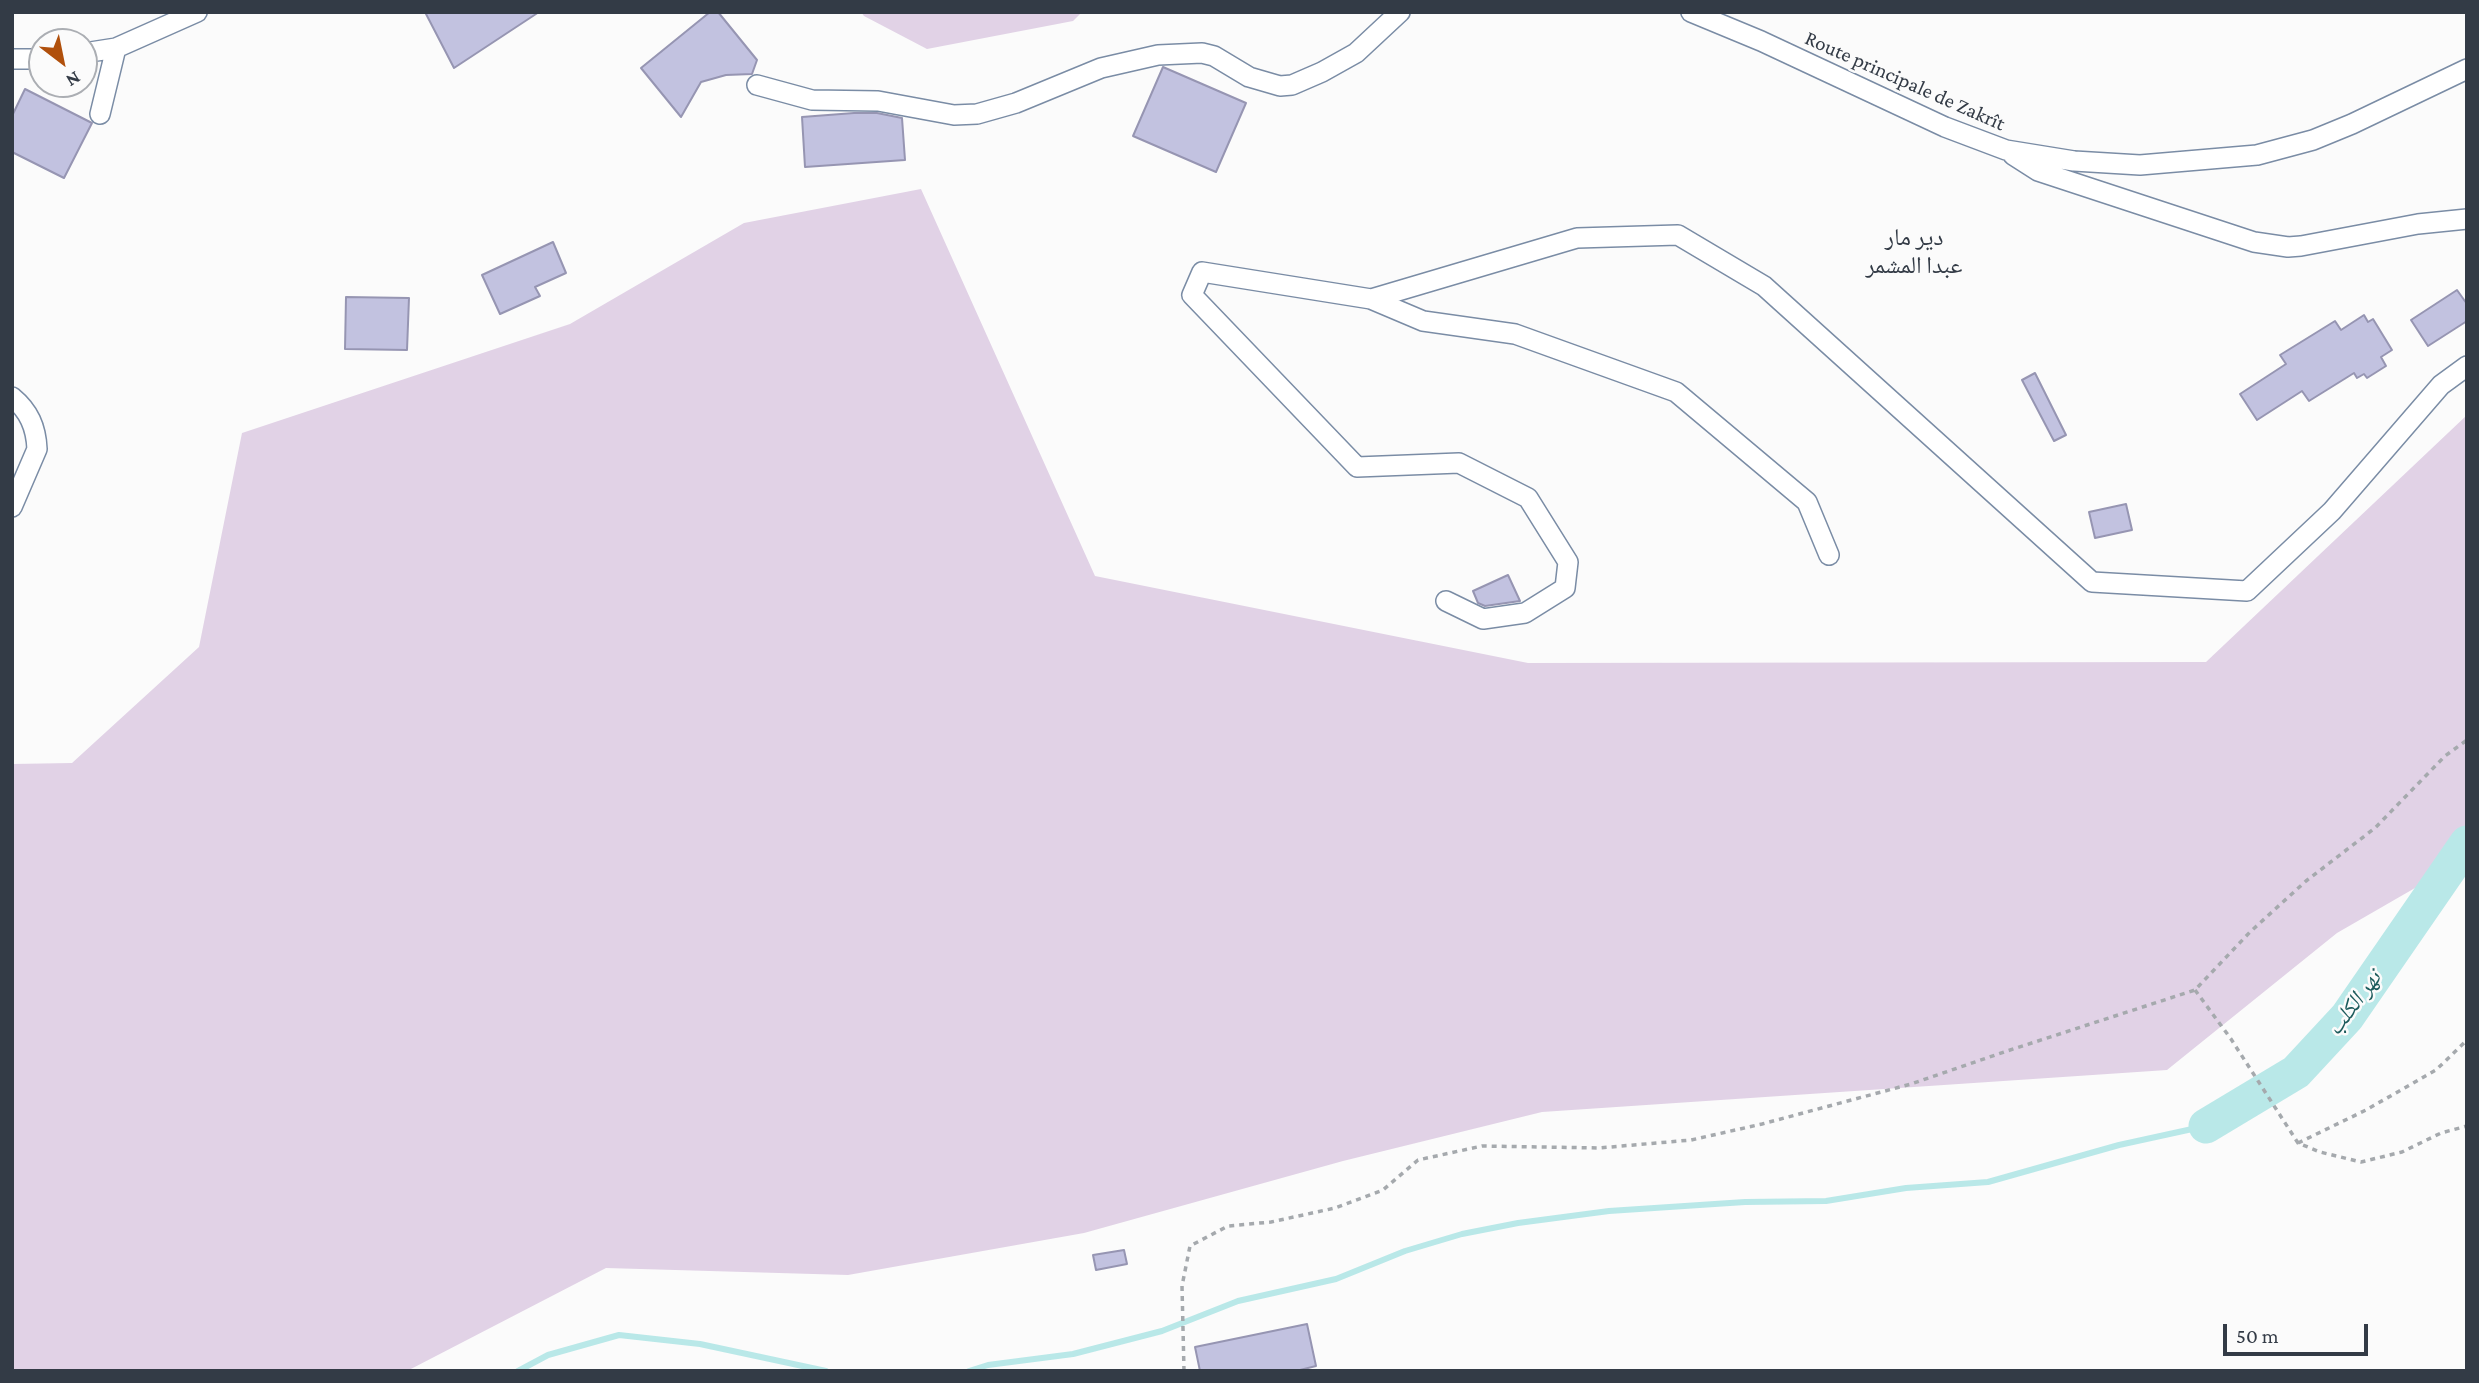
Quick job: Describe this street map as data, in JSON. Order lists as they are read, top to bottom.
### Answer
{
  "streets": {
    "street": ["Route principale de Zakrît"]
  },
  "districts": ["دير مار عبدا المشمر"],
  "water": ["نهر الكلب"],
  "scale_bar": "50 m",
  "north": "bottom right"
}
